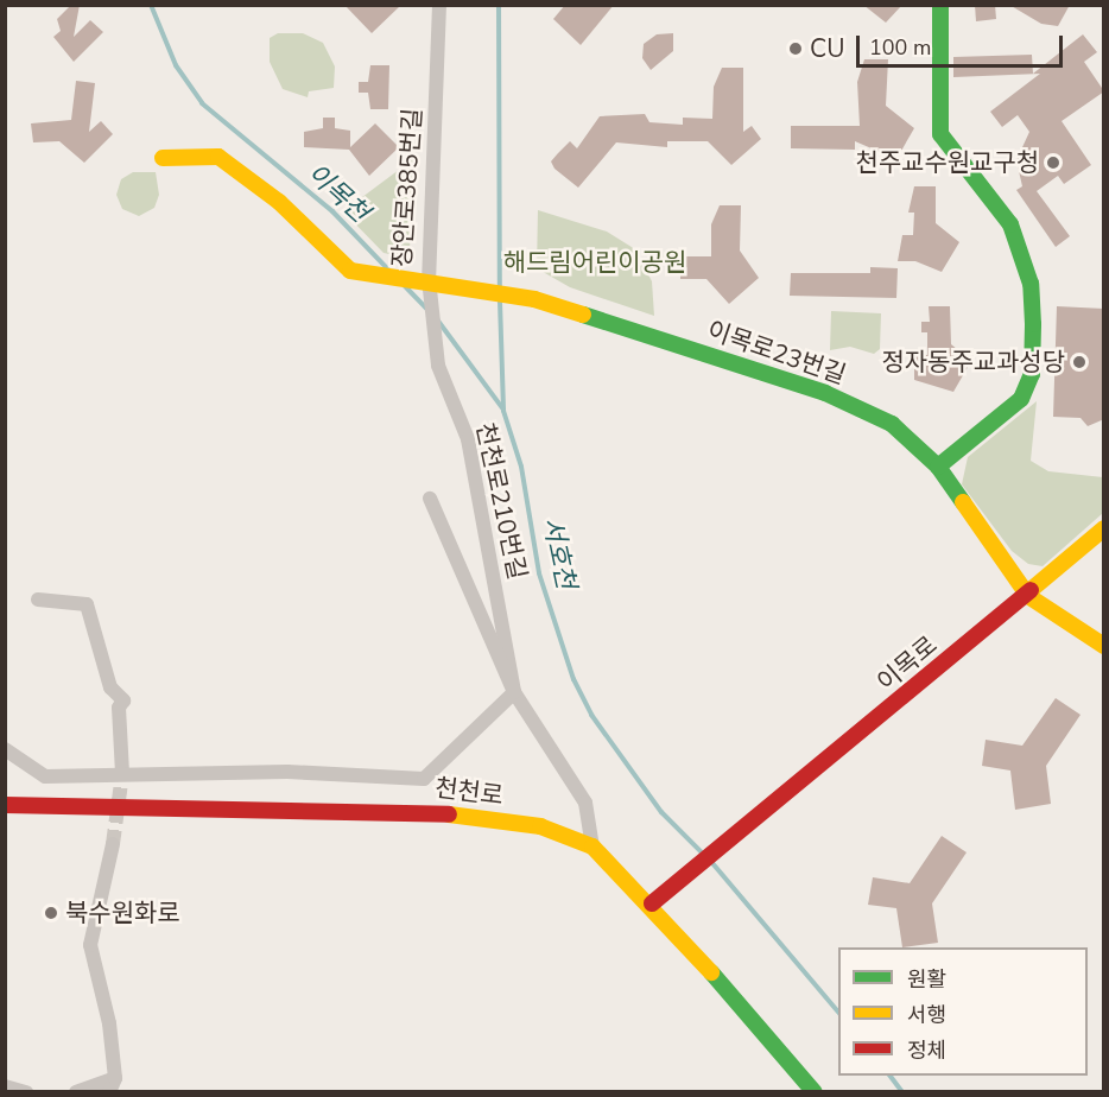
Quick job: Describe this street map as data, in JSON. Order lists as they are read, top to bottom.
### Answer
{
  "streets": {
    "street": [
      "장안로385번길",
      "이목로23번길",
      "천천로210번길",
      "이목로",
      "천천로"
    ]
  },
  "crossings": [
    ["장안로385번길", "이목로23번길"],
    ["장안로385번길", "천천로210번길"],
    ["이목로23번길", "천천로210번길"],
    ["이목로23번길", "이목로"],
    ["천천로210번길", "천천로"],
    ["이목로", "천천로"]
  ],
  "water": ["이목천", "서호천"],
  "parks": ["해드림어린이공원"],
  "places": [
    "CU",
    "천주교수원교구청",
    "정자동주교과성당",
    "북수원화로"
  ],
  "legend": ["원활", "서행", "정체"],
  "scale_bar": "100 m"
}
